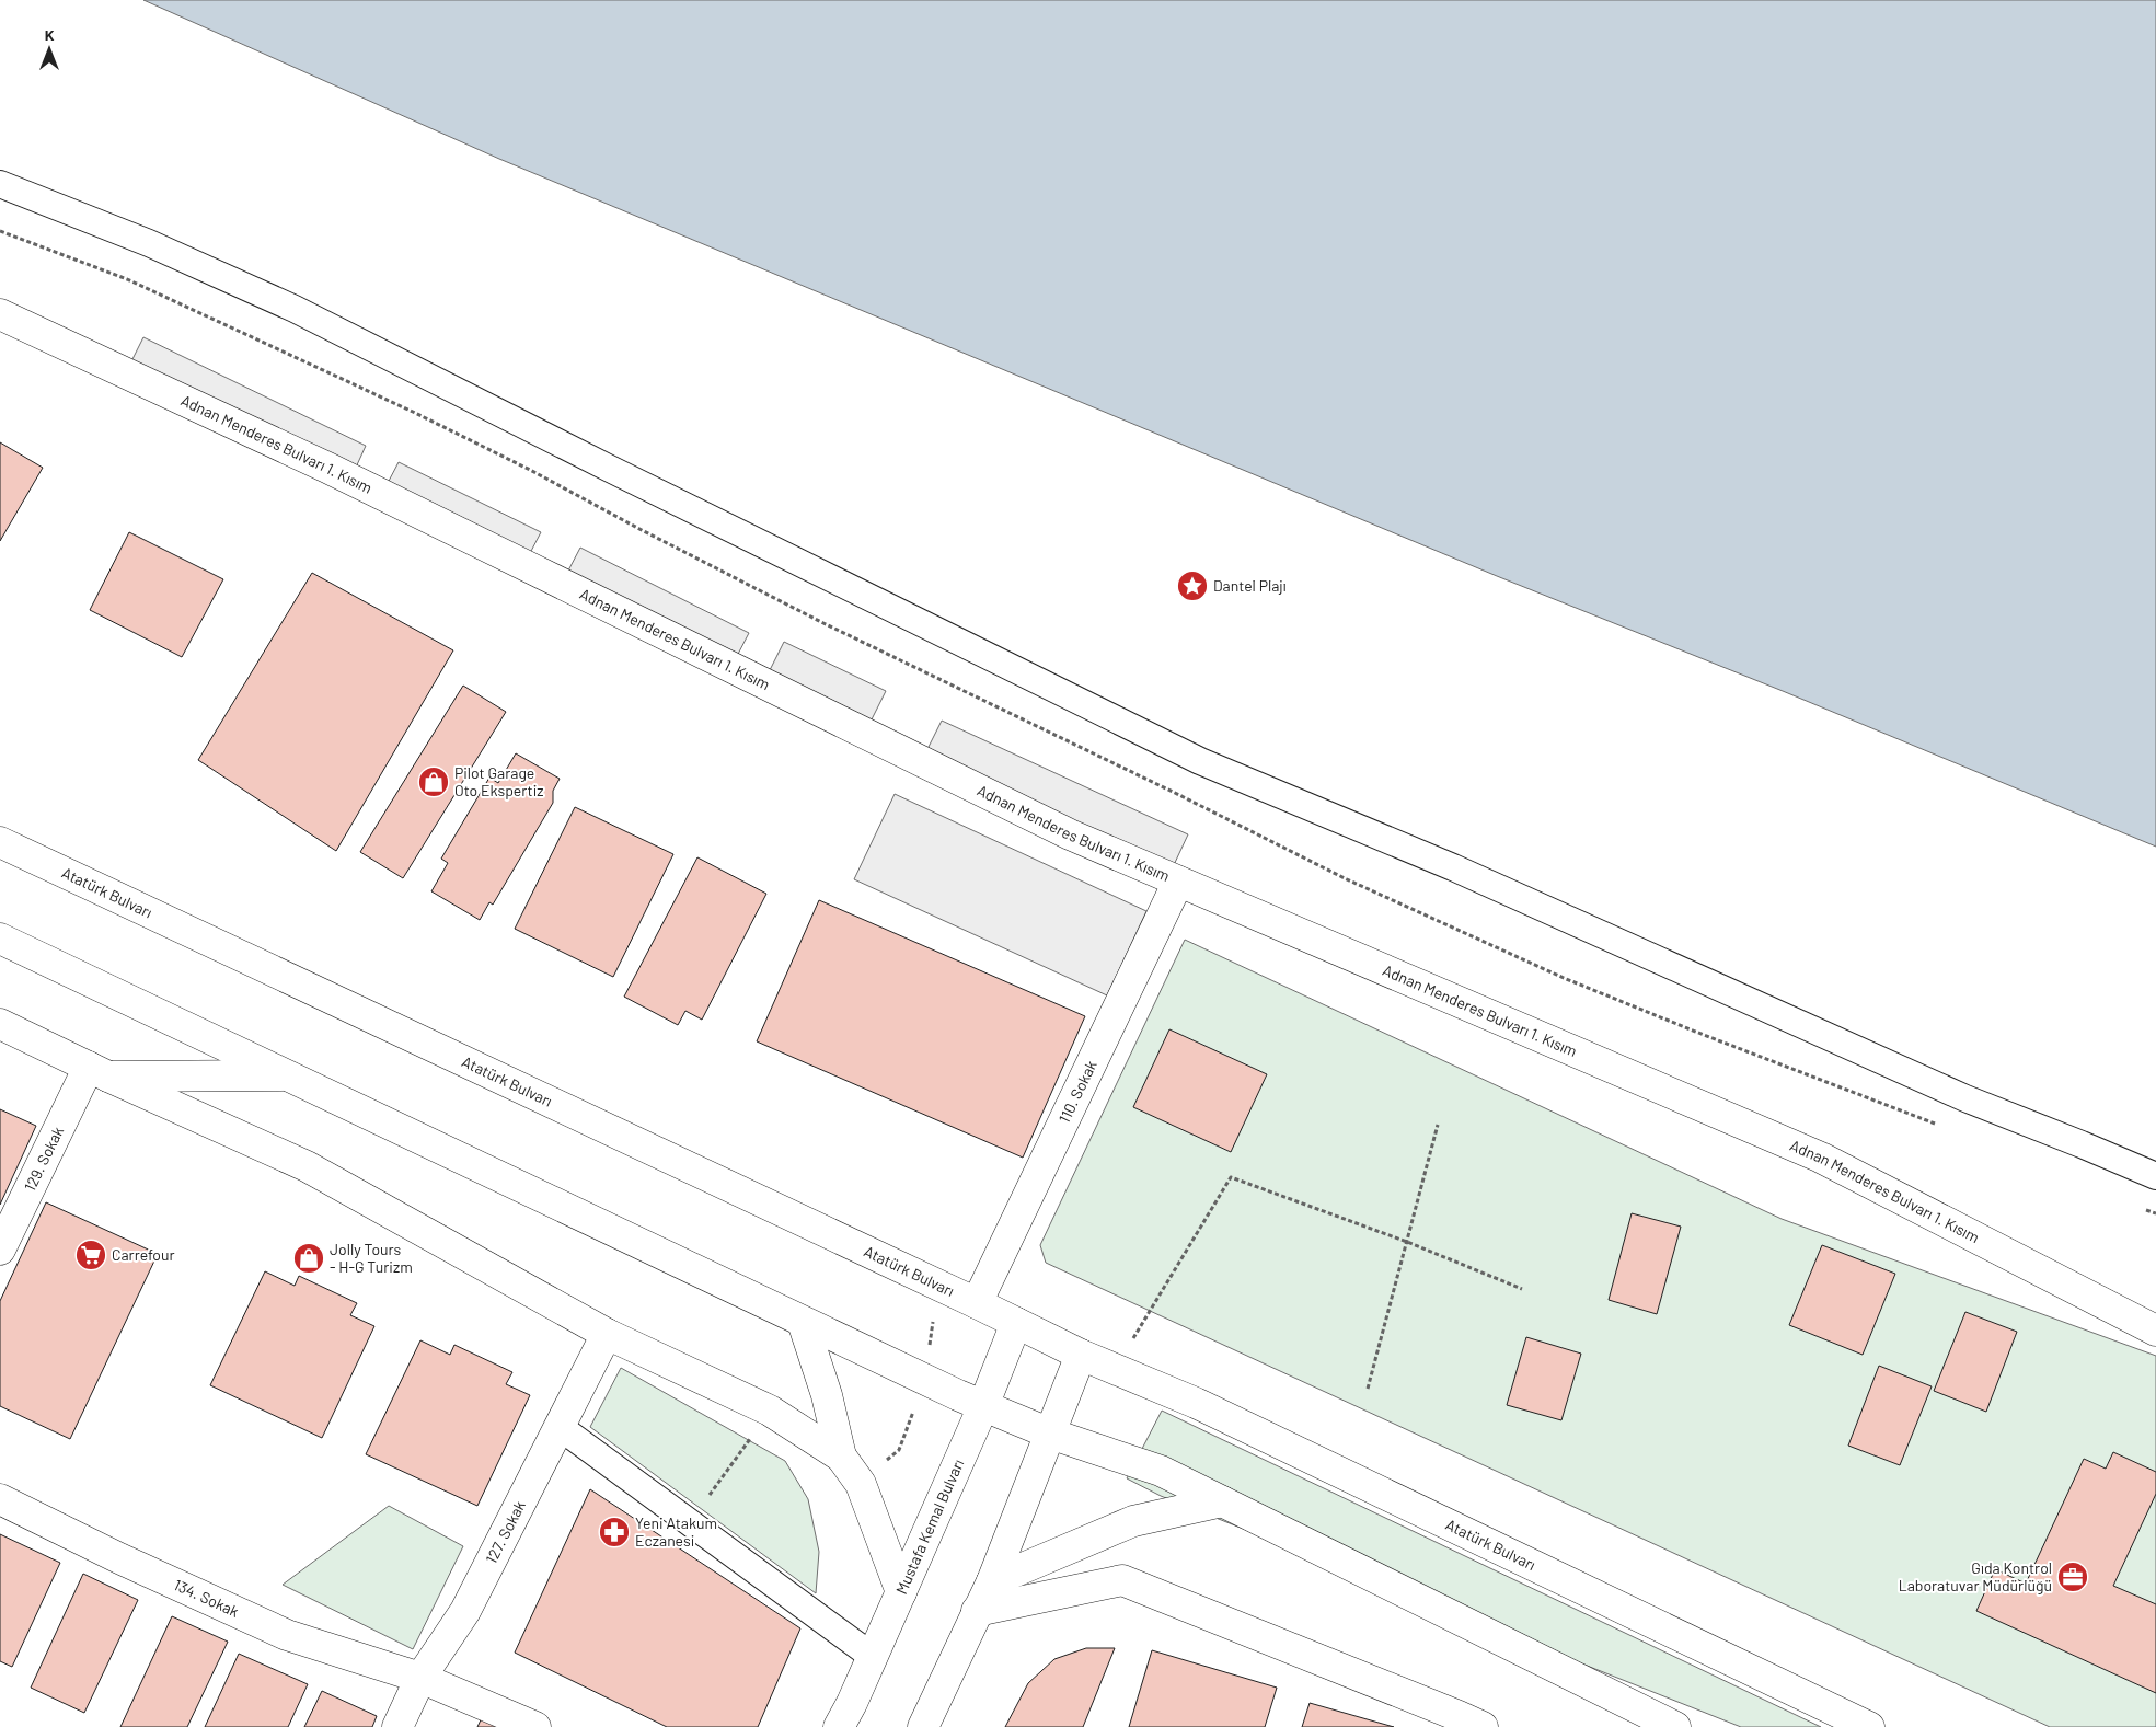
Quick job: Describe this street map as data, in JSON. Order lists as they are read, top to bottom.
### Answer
{
  "streets": {
    "main road": [
      "Adnan Menderes Bulvarı 1. Kısım",
      "Atatürk Bulvarı",
      "110. Sokak",
      "129. Sokak",
      "Mustafa Kemal Bulvarı",
      "127. Sokak",
      "134. Sokak"
    ]
  },
  "crossings": [
    ["Adnan Menderes Bulvarı 1. Kısım", "110. Sokak"],
    ["Atatürk Bulvarı", "110. Sokak"],
    ["Atatürk Bulvarı", "Mustafa Kemal Bulvarı"],
    ["127. Sokak", "134. Sokak"]
  ],
  "places": {
    "place": ["Dantel Plajı"],
    "shop": ["Pilot Garage Oto Ekspertiz", "Jolly Tours - H-G Turizm"],
    "supermarket": ["Carrefour"],
    "pharmacy": ["Yeni Atakum Eczanesi"],
    "office": ["Gıda Kontrol Laboratuvar Müdürlüğü"]
  },
  "north": "top"
}
